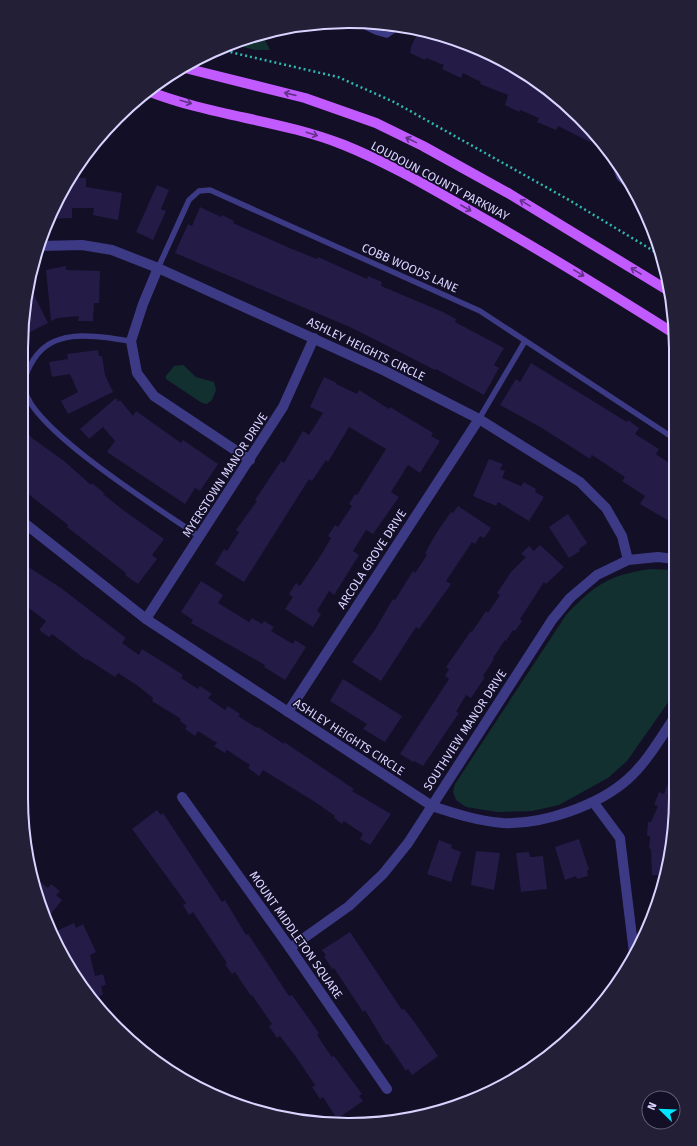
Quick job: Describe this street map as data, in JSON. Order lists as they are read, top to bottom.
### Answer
{
  "streets": {
    "main road": ["LOUDOUN COUNTY PARKWAY"],
    "street": [
      "ASHLEY HEIGHTS CIRCLE",
      "MYERSTOWN MANOR DRIVE",
      "ARCOLA GROVE DRIVE",
      "SOUTHVIEW MANOR DRIVE",
      "MOUNT MIDDLETON SQUARE"
    ],
    "lane": ["COBB WOODS LANE"]
  },
  "crossings": [
    ["COBB WOODS LANE", "ASHLEY HEIGHTS CIRCLE"],
    ["ASHLEY HEIGHTS CIRCLE", "MYERSTOWN MANOR DRIVE"],
    ["ASHLEY HEIGHTS CIRCLE", "ARCOLA GROVE DRIVE"],
    ["ASHLEY HEIGHTS CIRCLE", "SOUTHVIEW MANOR DRIVE"],
    ["SOUTHVIEW MANOR DRIVE", "MOUNT MIDDLETON SQUARE"]
  ],
  "north": "top left"
}
